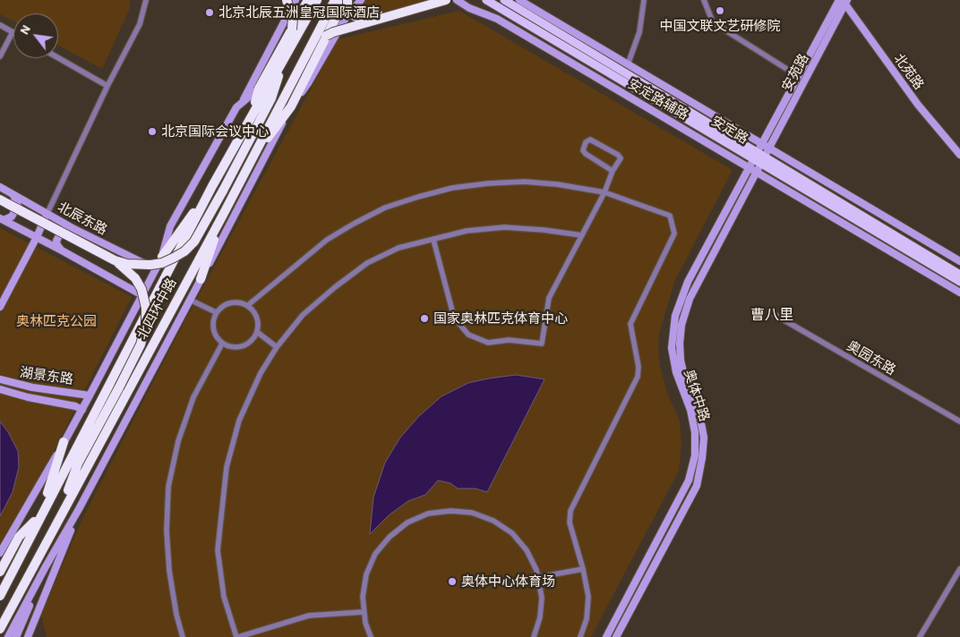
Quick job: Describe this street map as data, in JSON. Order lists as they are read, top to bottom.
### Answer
{
  "streets": {
    "highway": ["北四环中路"],
    "main road": ["安定路"],
    "street": [
      "北苑路",
      "安苑路",
      "安定路辅路",
      "北辰东路",
      "奥园东路",
      "湖景东路",
      "奥体中路"
    ]
  },
  "crossings": [
    ["北苑路", "安苑路"],
    ["安苑路", "安定路辅路"],
    ["安苑路", "安定路"],
    ["安苑路", "奥体中路"],
    ["安定路辅路", "奥体中路"],
    ["安定路", "奥体中路"],
    ["北辰东路", "北四环中路"],
    ["北四环中路", "湖景东路"]
  ],
  "districts": ["曹八里"],
  "parks": ["奥林匹克公园"],
  "places": [
    "中国文联文艺研修院",
    "北京北辰五洲皇冠国际酒店",
    "北京国际会议中心",
    "国家奥林匹克体育中心",
    "奥体中心体育场"
  ],
  "north": "top left"
}
